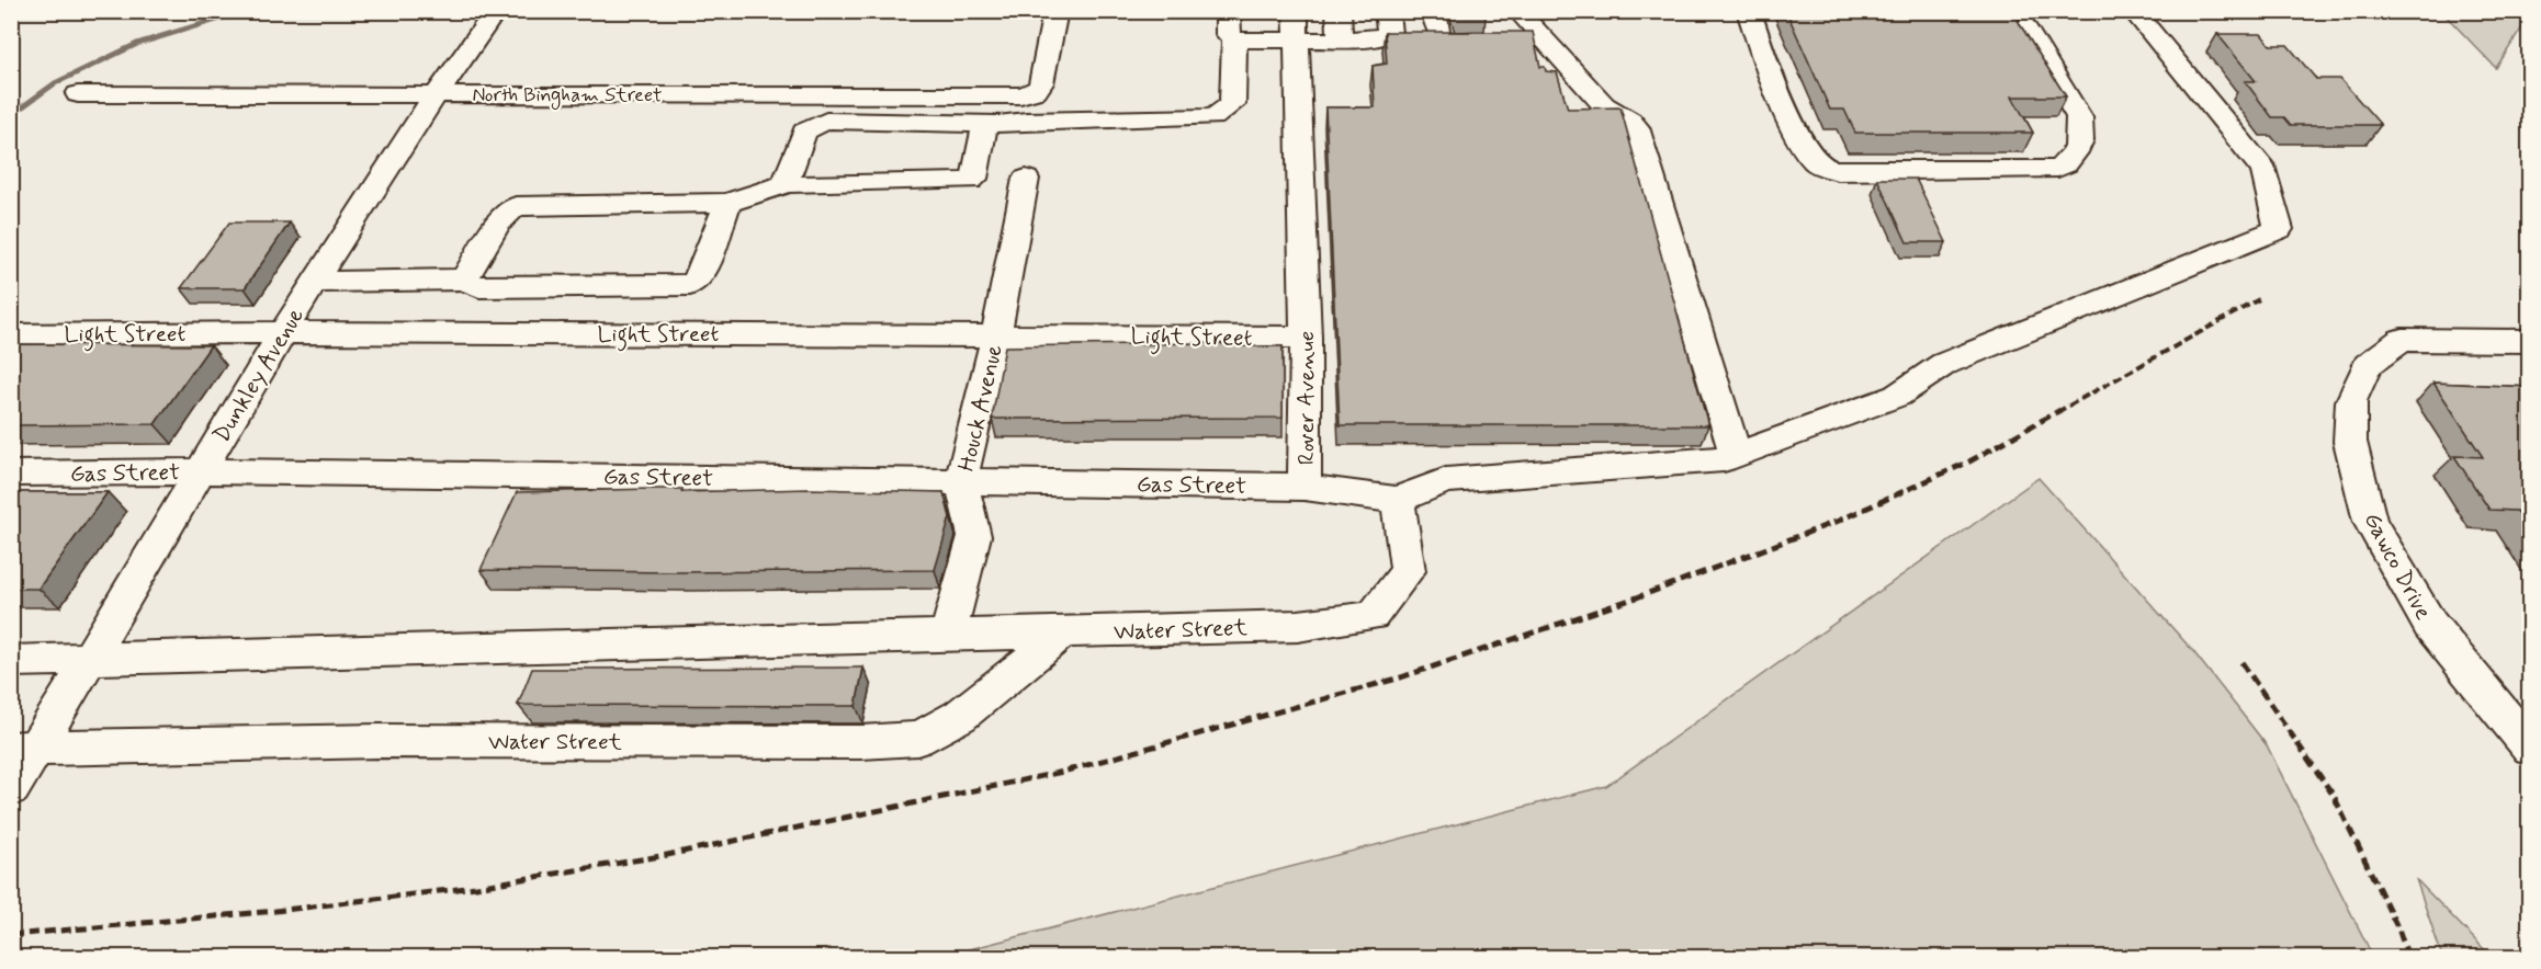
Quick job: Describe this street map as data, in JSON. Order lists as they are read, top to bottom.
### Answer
{
  "streets": {
    "street": [
      "North Bingham Street",
      "Light Street",
      "Dunkley Avenue",
      "Rover Avenue",
      "Houck Avenue",
      "Gas Street",
      "Gawco Drive",
      "Water Street"
    ]
  },
  "crossings": [
    ["North Bingham Street", "Dunkley Avenue"],
    ["Light Street", "Dunkley Avenue"],
    ["Light Street", "Rover Avenue"],
    ["Light Street", "Houck Avenue"],
    ["Dunkley Avenue", "Gas Street"],
    ["Dunkley Avenue", "Water Street"],
    ["Rover Avenue", "Gas Street"],
    ["Rover Avenue", "Water Street"],
    ["Houck Avenue", "Gas Street"],
    ["Houck Avenue", "Water Street"]
  ]
}
